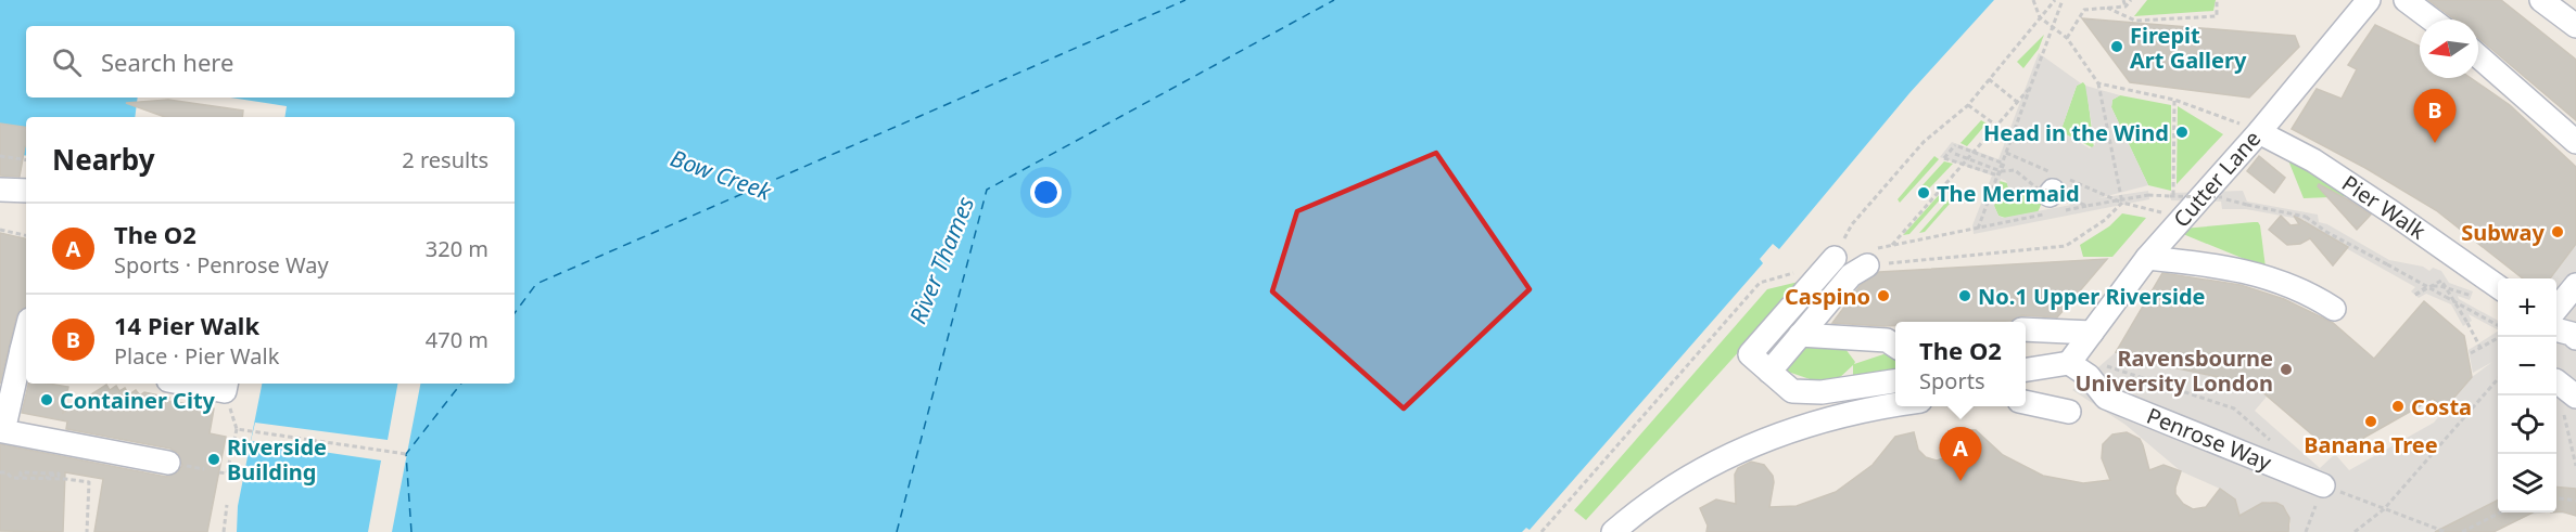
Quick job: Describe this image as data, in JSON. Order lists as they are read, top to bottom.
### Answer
{
  "streets": {
    "street": ["Cutter Lane", "Pier Walk", "Penrose Way"]
  },
  "crossings": [
    ["Cutter Lane", "Pier Walk"],
    ["Cutter Lane", "Penrose Way"]
  ],
  "water": ["Bow Creek", "River Thames"],
  "places": [
    "Firepit Art Gallery",
    "Head in the Wind",
    "The Mermaid",
    "Subway",
    "Caspino",
    "No.1 Upper Riverside",
    "Ravensbourne University London",
    "Container City",
    "Costa",
    "Banana Tree",
    "Riverside Building"
  ],
  "north": "left",
  "page": {
    "search": "Search here",
    "pins": ["B", "A"],
    "heading": ["Nearby", "2 results"],
    "list": [
      {
        "mark": "A",
        "name": "The O2",
        "note": "Sports · Penrose Way",
        "value": "320 m"
      },
      {
        "mark": "B",
        "name": "14 Pier Walk",
        "note": "Place · Pier Walk",
        "value": "470 m"
      }
    ],
    "map_buttons": ["+", "−"],
    "popup": ["The O2", "Sports"]
  }
}
